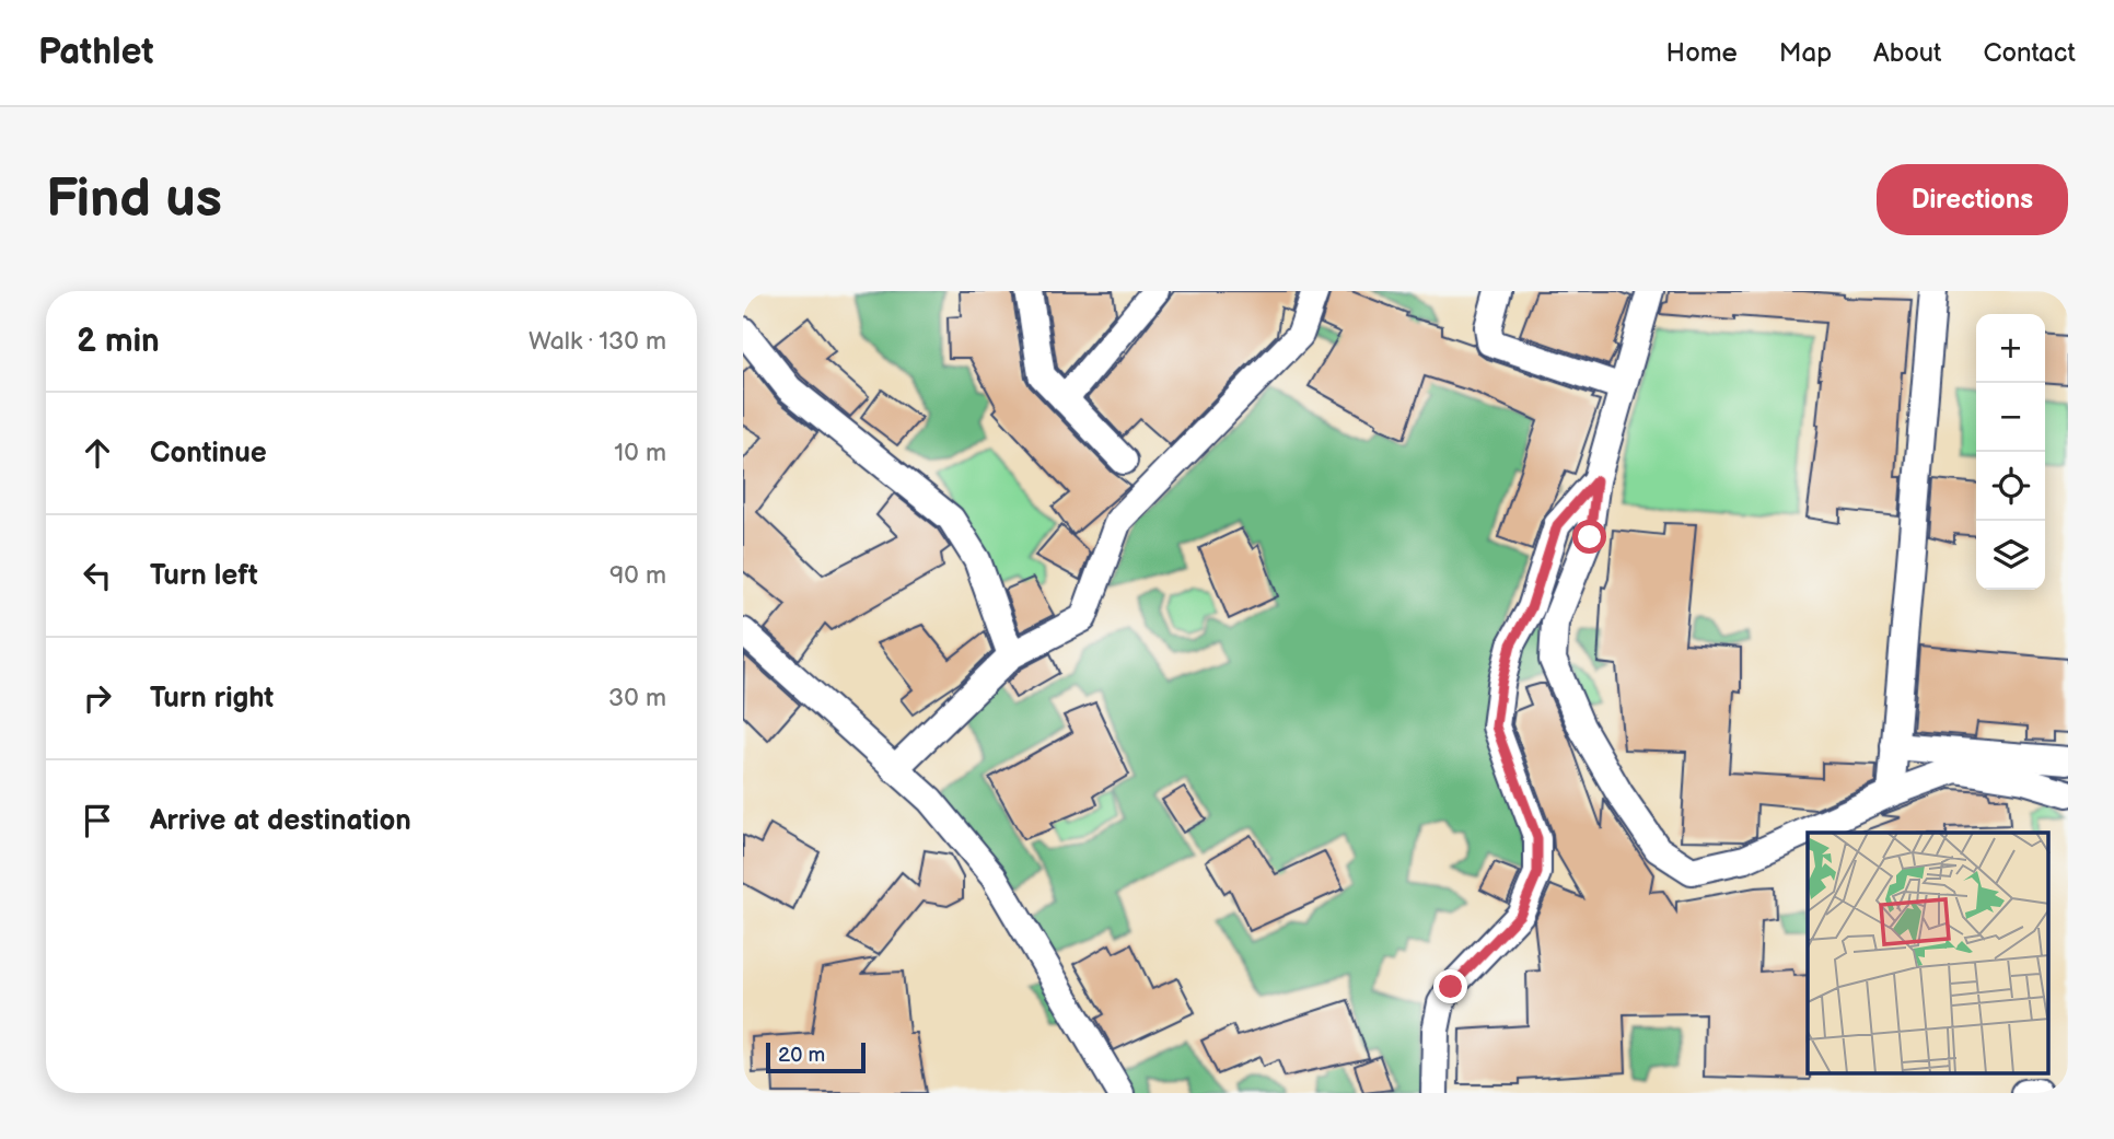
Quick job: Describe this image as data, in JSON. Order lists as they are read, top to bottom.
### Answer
{
  "scale_bar": "20 m",
  "page": {
    "header": "Pathlet",
    "nav": [
      "Home",
      "Map",
      "About",
      "Contact"
    ],
    "buttons": "Directions",
    "title": "Find us",
    "heading": ["2 min", "Walk · 130 m"],
    "map_buttons": ["+", "−"],
    "list": [
      ["Continue", "10 m"],
      ["Turn left", "90 m"],
      ["Turn right", "30 m"],
      "Arrive at destination"
    ],
    "scale": "20 m"
  }
}
